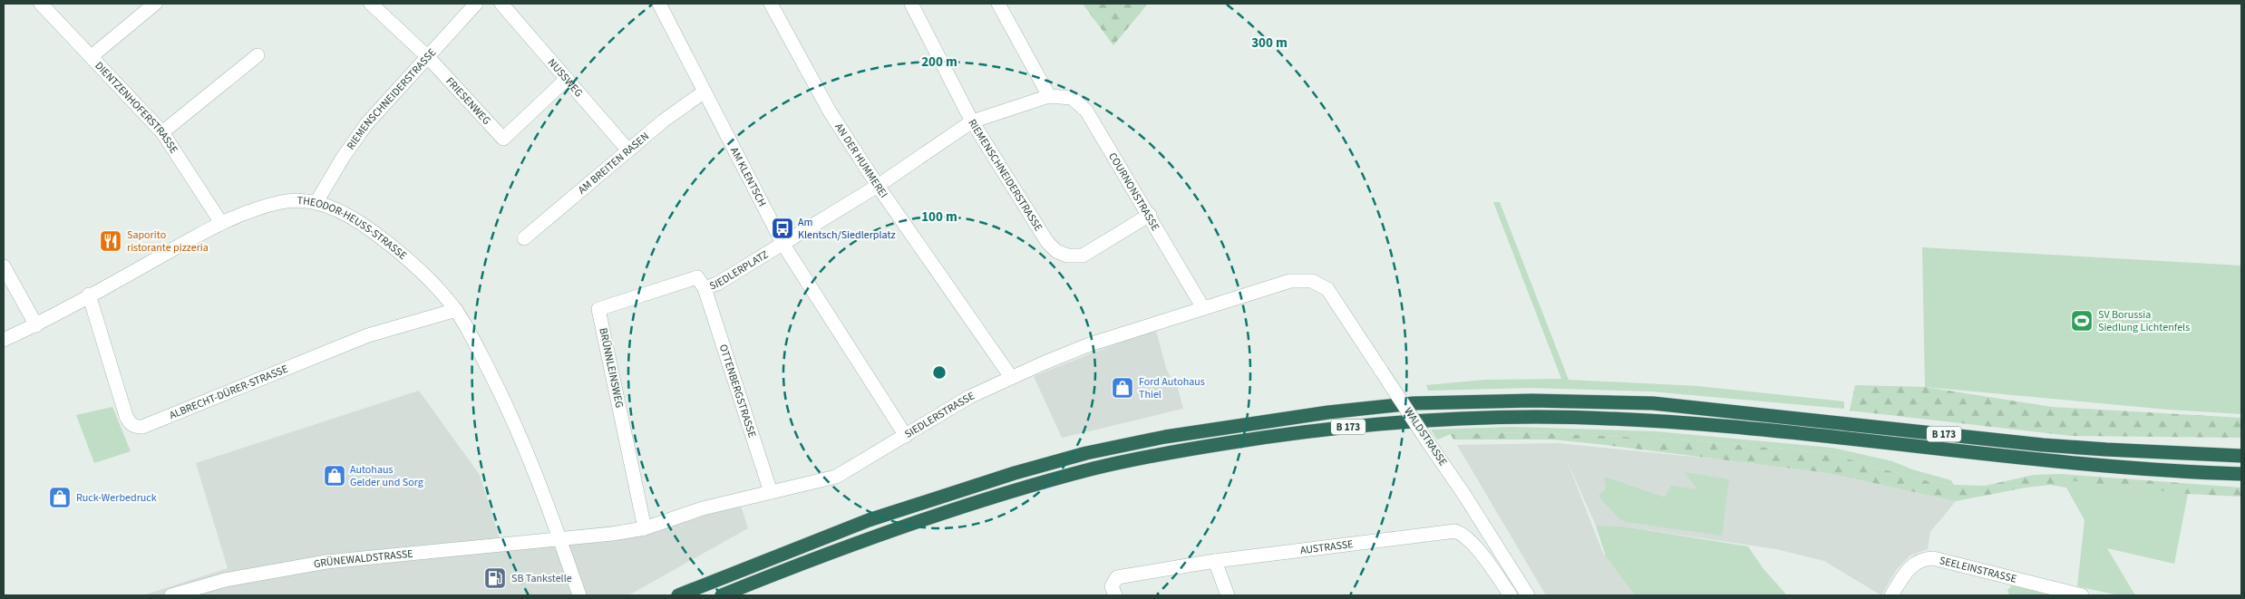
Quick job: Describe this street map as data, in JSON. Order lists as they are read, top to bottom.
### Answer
{
  "streets": {
    "highway": ["B 173"],
    "street": [
      "NUSSWEG",
      "RIEMENSCHNEIDERSTRASSE",
      "FRIESENWEG",
      "DIENTZENHOFERSTRASSE",
      "AN DER HUMMEREI",
      "AM BREITEN RASEN",
      "AM KLENTSCH",
      "COURNONSTRASSE",
      "THEODOR-HEUSS-STRASSE",
      "SIEDLERPLATZ",
      "BRÜNNLEINSWEG",
      "OTTENBERGSTRASSE",
      "ALBRECHT-DÜRER-STRASSE",
      "SIEDLERSTRASSE",
      "WALDSTRASSE",
      "AUSTRASSE",
      "GRÜNEWALDSTRASSE",
      "SEELEINSTRASSE"
    ]
  },
  "crossings": [
    ["NUSSWEG", "FRIESENWEG"],
    ["NUSSWEG", "AM BREITEN RASEN"],
    ["RIEMENSCHNEIDERSTRASSE", "FRIESENWEG"],
    ["RIEMENSCHNEIDERSTRASSE", "COURNONSTRASSE"],
    ["RIEMENSCHNEIDERSTRASSE", "THEODOR-HEUSS-STRASSE"],
    ["DIENTZENHOFERSTRASSE", "THEODOR-HEUSS-STRASSE"],
    ["AN DER HUMMEREI", "COURNONSTRASSE"],
    ["AN DER HUMMEREI", "SIEDLERPLATZ"],
    ["AN DER HUMMEREI", "SIEDLERSTRASSE"],
    ["AM BREITEN RASEN", "AM KLENTSCH"],
    ["AM KLENTSCH", "SIEDLERPLATZ"],
    ["AM KLENTSCH", "SIEDLERSTRASSE"],
    ["COURNONSTRASSE", "SIEDLERPLATZ"],
    ["COURNONSTRASSE", "SIEDLERSTRASSE"],
    ["THEODOR-HEUSS-STRASSE", "ALBRECHT-DÜRER-STRASSE"],
    ["THEODOR-HEUSS-STRASSE", "SIEDLERSTRASSE"],
    ["THEODOR-HEUSS-STRASSE", "GRÜNEWALDSTRASSE"],
    ["SIEDLERPLATZ", "BRÜNNLEINSWEG"],
    ["SIEDLERPLATZ", "OTTENBERGSTRASSE"],
    ["BRÜNNLEINSWEG", "OTTENBERGSTRASSE"],
    ["BRÜNNLEINSWEG", "SIEDLERSTRASSE"],
    ["OTTENBERGSTRASSE", "SIEDLERSTRASSE"],
    ["SIEDLERSTRASSE", "WALDSTRASSE"],
    ["SIEDLERSTRASSE", "GRÜNEWALDSTRASSE"]
  ],
  "places": {
    "bus stop": ["Am Klentsch/Siedlerplatz"],
    "restaurant": ["Saporito ristorante pizzeria"],
    "sports": ["SV Borussia Siedlung Lichtenfels"],
    "shop": ["Ford Autohaus Thiel", "Autohaus Gelder und Sorg", "Ruck-Werbedruck"],
    "fuel station": ["SB Tankstelle"]
  },
  "rings": ["300 m", "200 m", "100 m"]
}
